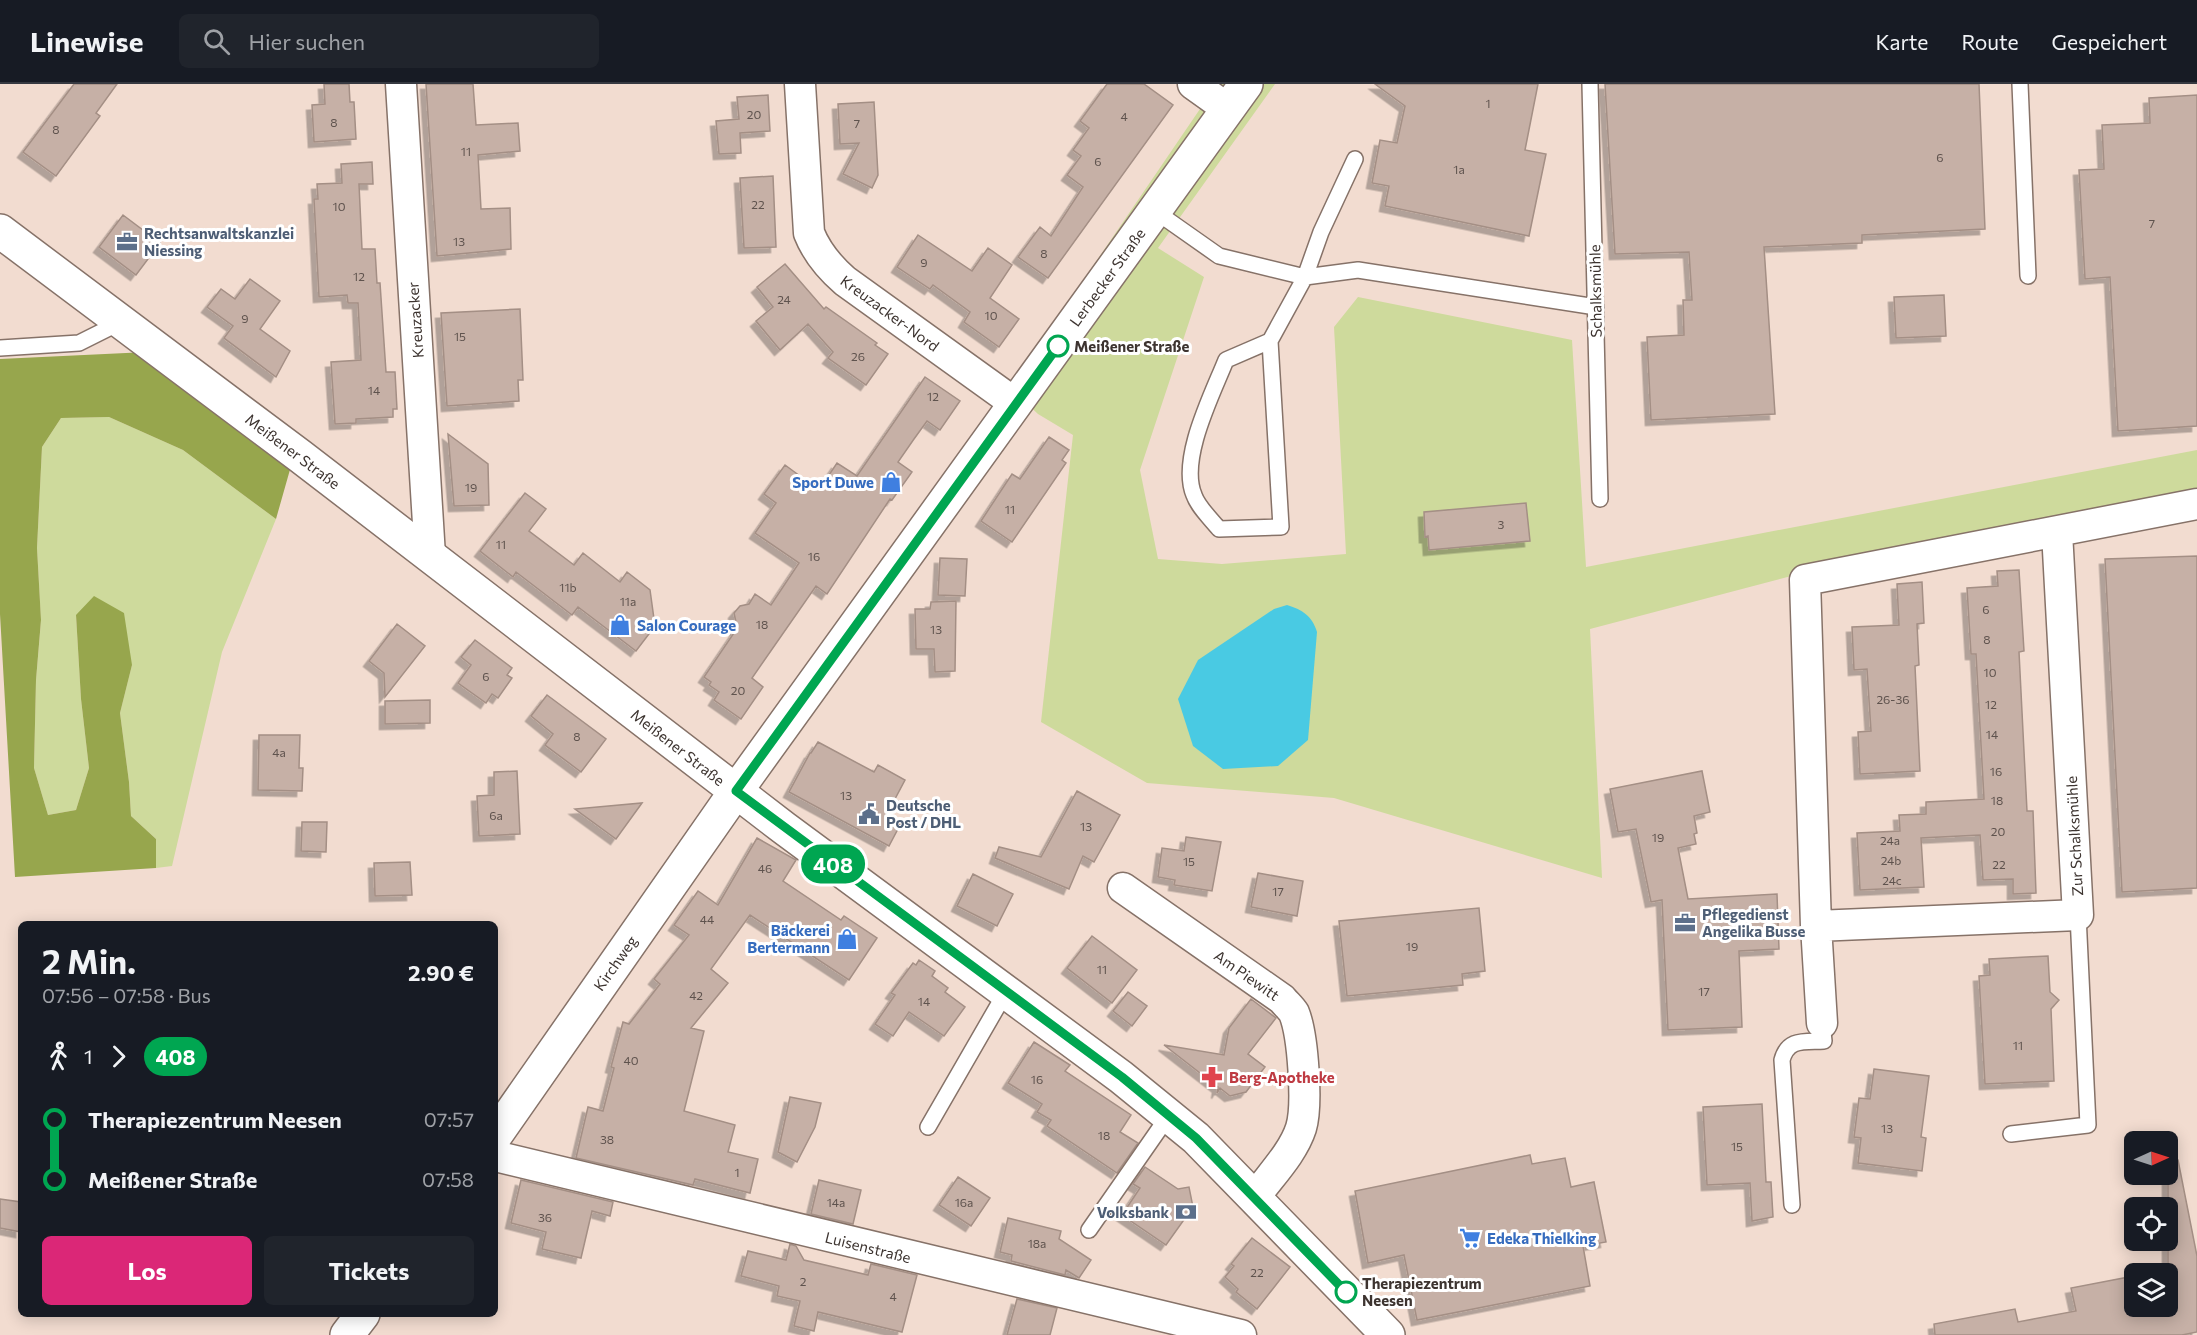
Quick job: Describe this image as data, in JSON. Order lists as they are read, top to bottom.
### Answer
{
  "streets": {
    "street": [
      "Lerbecker Straße",
      "Kreuzacker-Nord",
      "Kreuzacker",
      "Meißener Straße",
      "Zur Schalksmühle",
      "Kirchweg",
      "Am Piewitt",
      "Luisenstraße"
    ],
    "lane": ["Schalksmühle"]
  },
  "crossings": [
    ["Lerbecker Straße", "Kreuzacker-Nord"],
    ["Lerbecker Straße", "Meißener Straße"],
    ["Lerbecker Straße", "Kirchweg"],
    ["Kreuzacker", "Meißener Straße"],
    ["Meißener Straße", "Kirchweg"],
    ["Meißener Straße", "Am Piewitt"]
  ],
  "places": {
    "office": ["Rechtsanwaltskanzlei Niessing", "Pflegedienst Angelika Busse"],
    "other": ["Meißener Straße", "Therapiezentrum Neesen"],
    "shop": ["Sport Duwe", "Salon Courage", "Bäckerei Bertermann"],
    "public building": ["Deutsche Post / DHL"],
    "pharmacy": ["Berg-Apotheke"],
    "bank": ["Volksbank"],
    "supermarket": ["Edeka Thielking"]
  },
  "lines": ["bus line 408"],
  "house_numbers": [
    "1",
    "20",
    "4",
    "8",
    "7",
    "8",
    "11",
    "6",
    "6",
    "1a",
    "22",
    "10",
    "7",
    "13",
    "8",
    "9",
    "12",
    "24",
    "10",
    "9",
    "15",
    "26",
    "14",
    "12",
    "19",
    "11",
    "3",
    "11",
    "16",
    "11b",
    "11a",
    "6",
    "18",
    "13",
    "8",
    "10",
    "6",
    "20",
    "26-36",
    "12",
    "14",
    "8",
    "4a",
    "16",
    "13",
    "18",
    "6a",
    "13",
    "20",
    "19",
    "24a",
    "24b",
    "15",
    "22",
    "46",
    "24c",
    "17",
    "44",
    "19",
    "11",
    "17",
    "42",
    "14",
    "11",
    "40",
    "16",
    "13",
    "18",
    "38",
    "15",
    "1",
    "14a",
    "16a",
    "36",
    "18a",
    "22",
    "2",
    "4"
  ],
  "north": "right",
  "page": {
    "header": "Linewise",
    "search": "Hier suchen",
    "nav": ["Karte", "Route", "Gespeichert"],
    "on_map": "408",
    "heading": ["2 Min.", "07:56 – 07:58 · Bus", "2.90 €"],
    "legs": ["1", "408"],
    "list": [
      {
        "name": "Therapiezentrum Neesen",
        "value": "07:57"
      },
      {
        "name": "Meißener Straße",
        "value": "07:58"
      }
    ],
    "buttons": ["Los", "Tickets"]
  }
}
